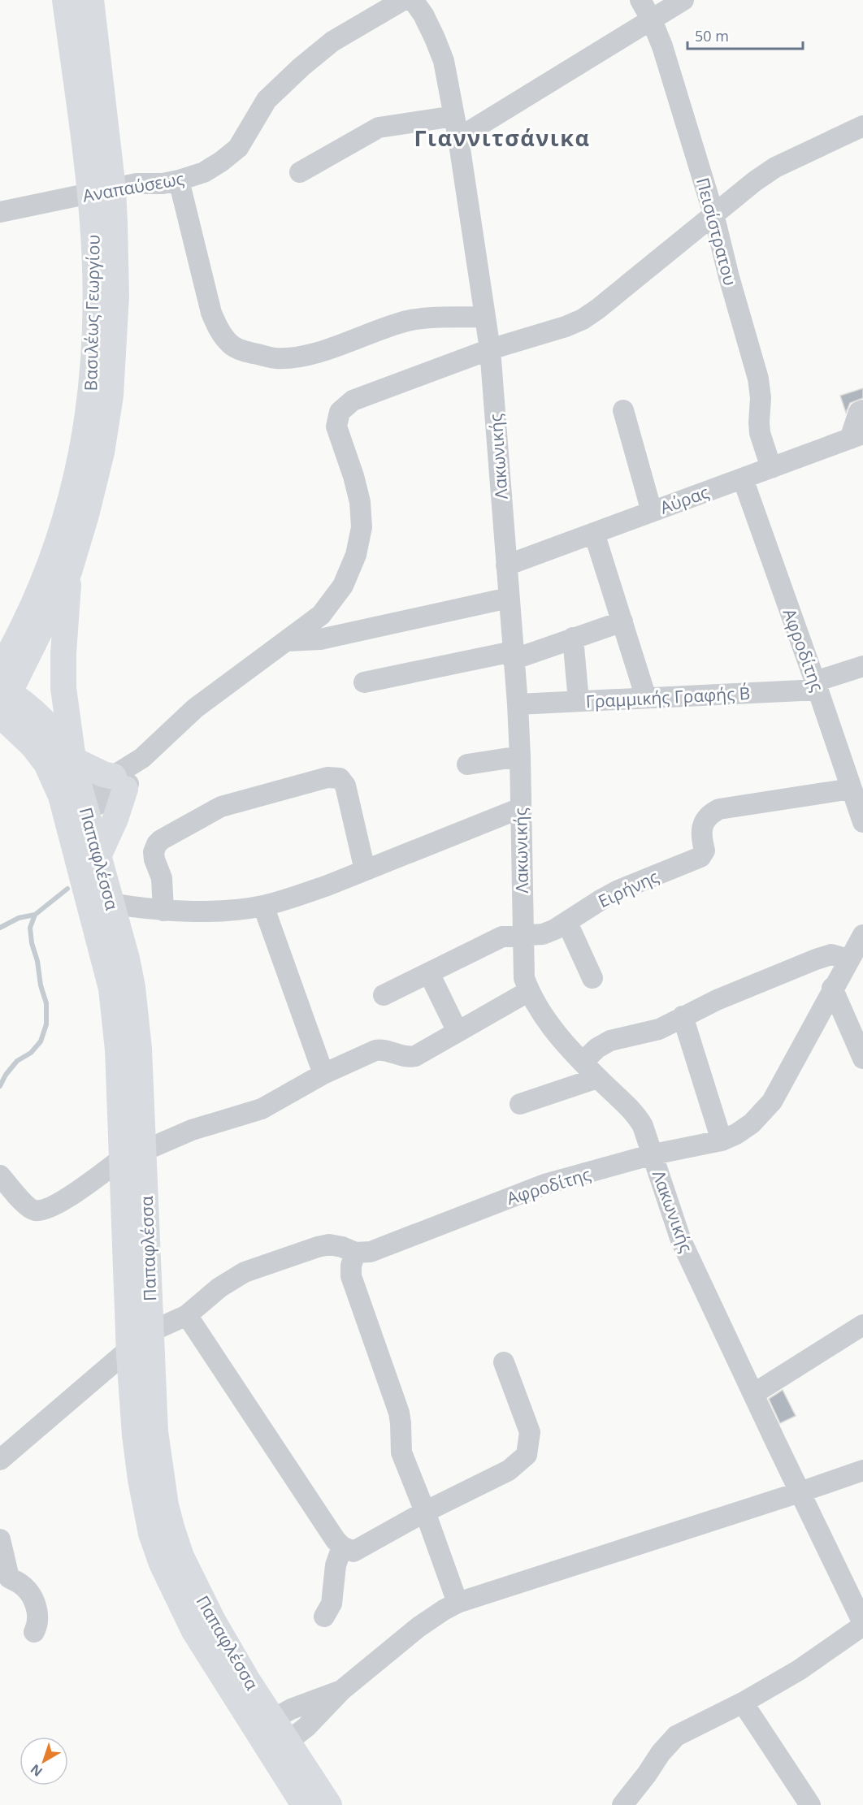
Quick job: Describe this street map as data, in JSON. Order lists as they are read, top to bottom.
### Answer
{
  "streets": {
    "main road": ["Βασιλέως Γεωργίου", "Παπαφλέσσα"],
    "street": [
      "Αναπαύσεως",
      "Πεισίστρατου",
      "Λακωνικής",
      "Αύρας",
      "Αφροδίτης",
      "Γραμμικής Γραφής Β΄",
      "Ειρήνης"
    ]
  },
  "crossings": [
    ["Αναπαύσεως", "Βασιλέως Γεωργίου"],
    ["Πεισίστρατου", "Αύρας"],
    ["Λακωνικής", "Αύρας"],
    ["Λακωνικής", "Αφροδίτης"],
    ["Λακωνικής", "Γραμμικής Γραφής Β΄"],
    ["Λακωνικής", "Ειρήνης"],
    ["Αύρας", "Αφροδίτης"],
    ["Αφροδίτης", "Γραμμικής Γραφής Β΄"],
    ["Αφροδίτης", "Παπαφλέσσα"],
    ["Αφροδίτης", "Ειρήνης"]
  ],
  "districts": ["Γιαννιτσάνικα"],
  "scale_bar": "50 m",
  "north": "bottom left"
}
